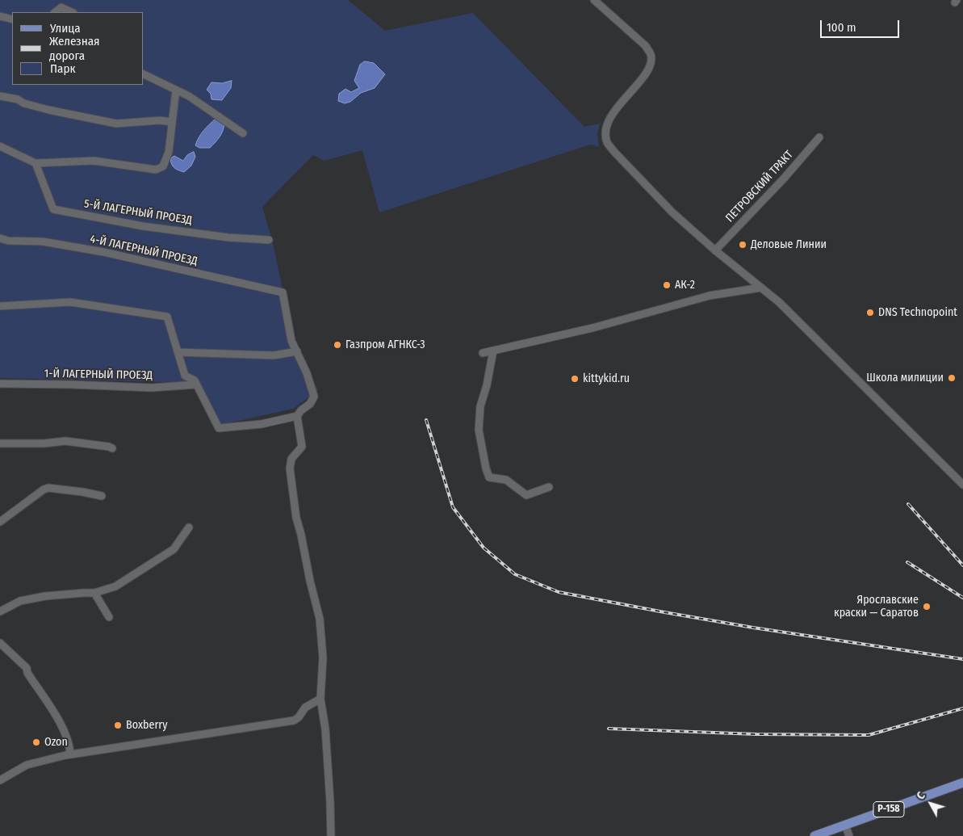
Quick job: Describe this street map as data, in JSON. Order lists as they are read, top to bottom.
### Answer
{
  "streets": {
    "main road": ["Р-158"],
    "street": [
      "ПЕТРОВСКИЙ ТРАКТ",
      "5-Й ЛАГЕРНЫЙ ПРОЕЗД",
      "4-Й ЛАГЕРНЫЙ ПРОЕЗД",
      "1-Й ЛАГЕРНЫЙ ПРОЕЗД"
    ]
  },
  "places": [
    "Деловые Линии",
    "АК-2",
    "DNS Technopoint",
    "Газпром АГНКС-3",
    "Школа милиции",
    "kittykid.ru",
    "Ярославские краски — Саратов",
    "Boxberry",
    "Ozon"
  ],
  "legend": ["Улица", "Железная дорога", "Парк"],
  "scale_bar": "100 m",
  "north": "top left"
}
